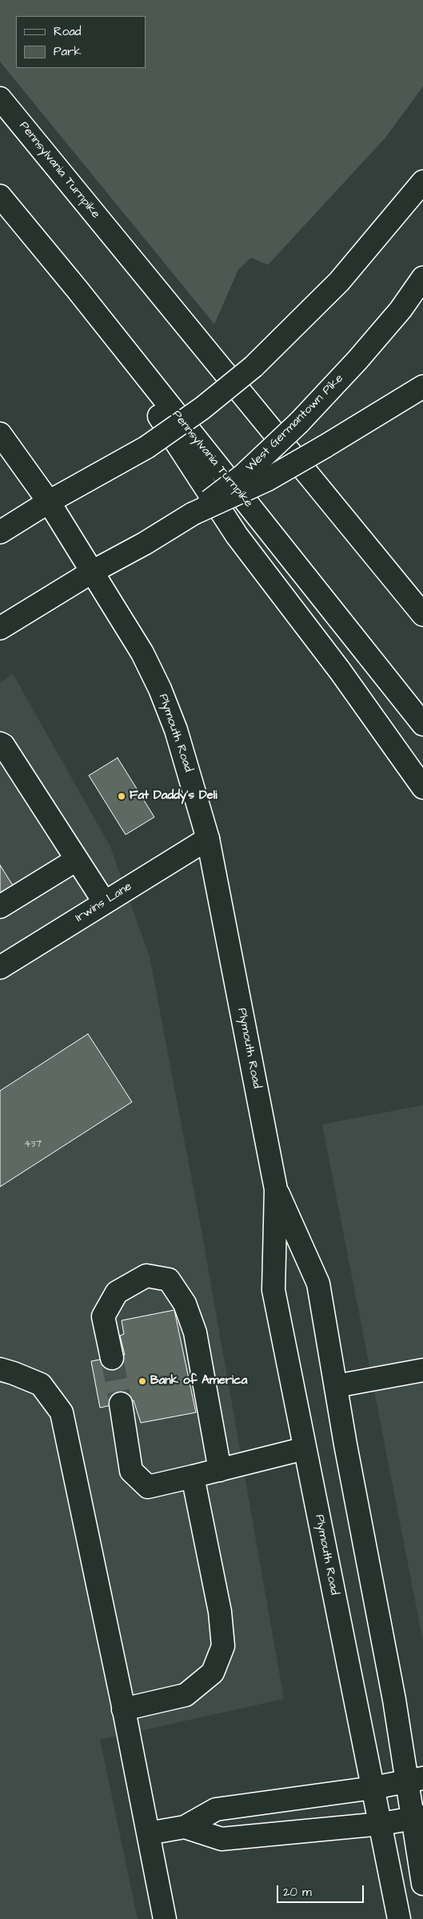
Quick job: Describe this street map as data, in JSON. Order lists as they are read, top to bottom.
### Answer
{
  "streets": {
    "main road": [
      "Pennsylvania Turnpike",
      "West Germantown Pike",
      "Plymouth Road",
      "Irwins Lane"
    ]
  },
  "crossings": [
    ["West Germantown Pike", "Plymouth Road"],
    ["Plymouth Road", "Irwins Lane"]
  ],
  "places": ["Fat Daddy's Deli", "Bank of America"],
  "house_numbers": ["437"],
  "legend": ["Road", "Park"],
  "scale_bar": "20 m"
}
